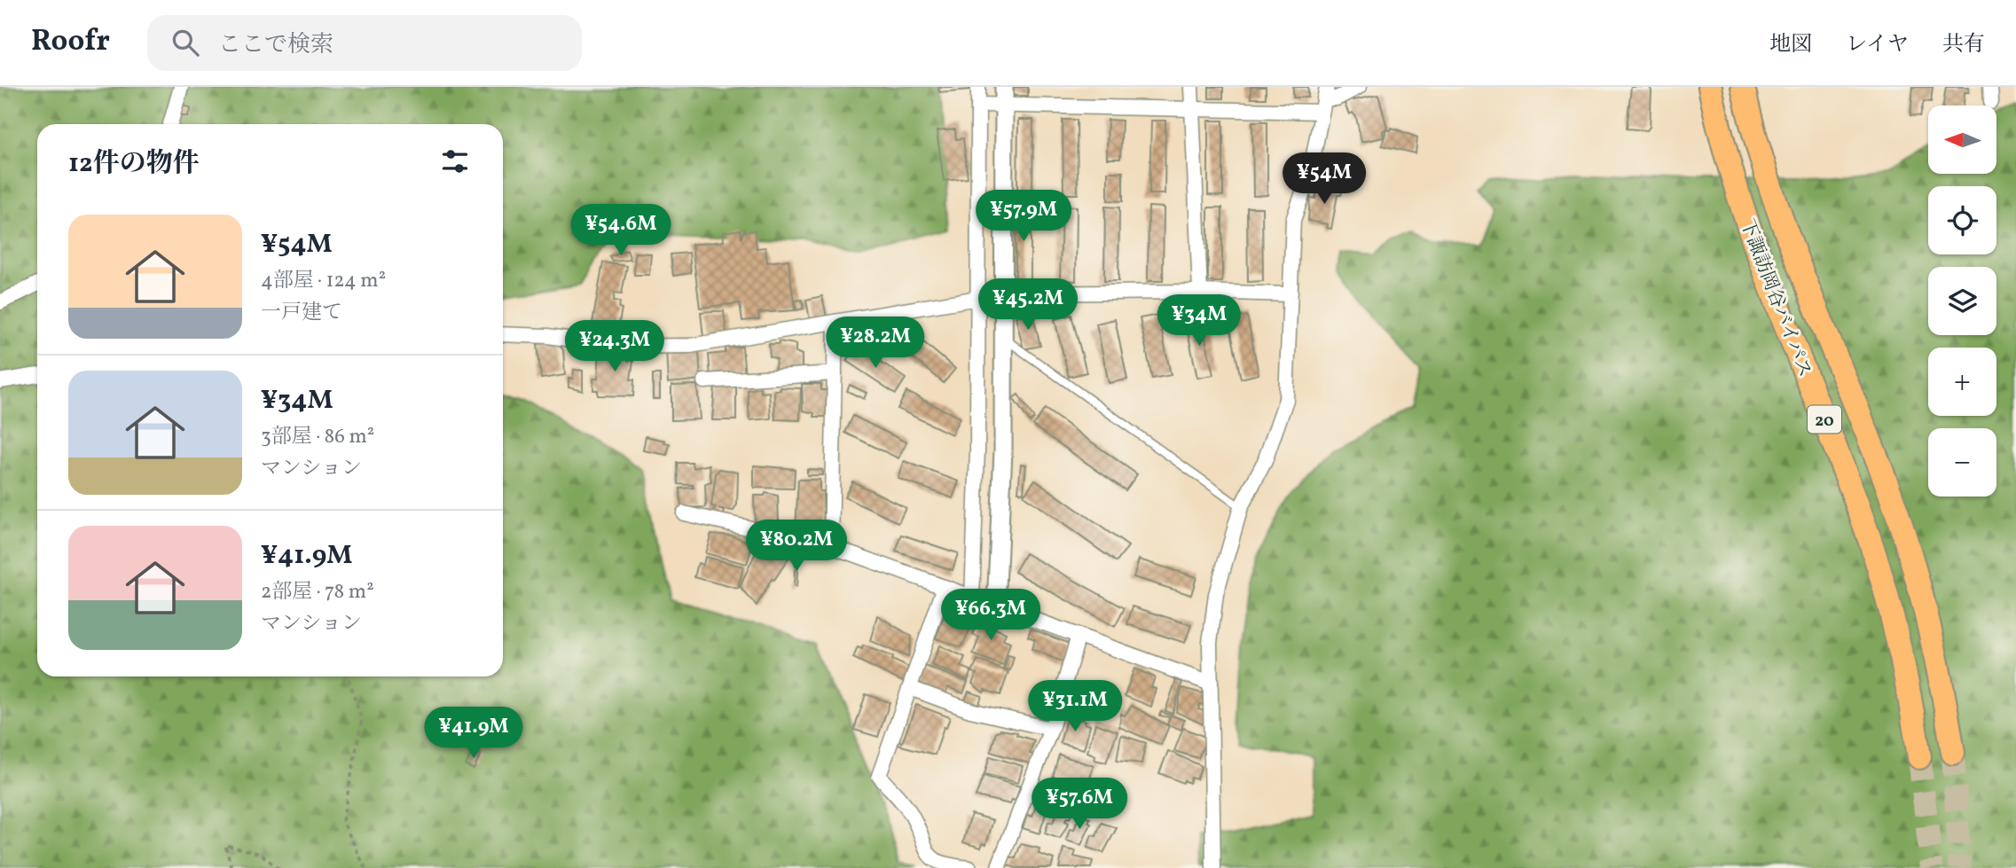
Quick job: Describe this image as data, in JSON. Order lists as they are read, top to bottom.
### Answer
{
  "streets": {
    "highway": ["下諏訪岡谷バイパス", "20"]
  },
  "north": "left",
  "page": {
    "header": "Roofr",
    "search": "ここで検索",
    "nav": ["地図", "レイヤ", "共有"],
    "map_buttons": ["+", "−"],
    "heading": "12件の物件",
    "price": [
      "¥54M",
      "¥57.9M",
      "¥54.6M",
      "¥45.2M",
      "¥34M",
      "¥28.2M",
      "¥24.3M",
      "¥80.2M",
      "¥66.3M",
      "¥31.1M",
      "¥41.9M",
      "¥57.6M"
    ],
    "list": [
      {
        "name": "¥54M",
        "note": "4部屋 · 124 m² · 一戸建て"
      },
      {
        "name": "¥34M",
        "note": "3部屋 · 86 m² · マンション"
      },
      {
        "name": "¥41.9M",
        "note": "2部屋 · 78 m² · マンション"
      }
    ]
  }
}
